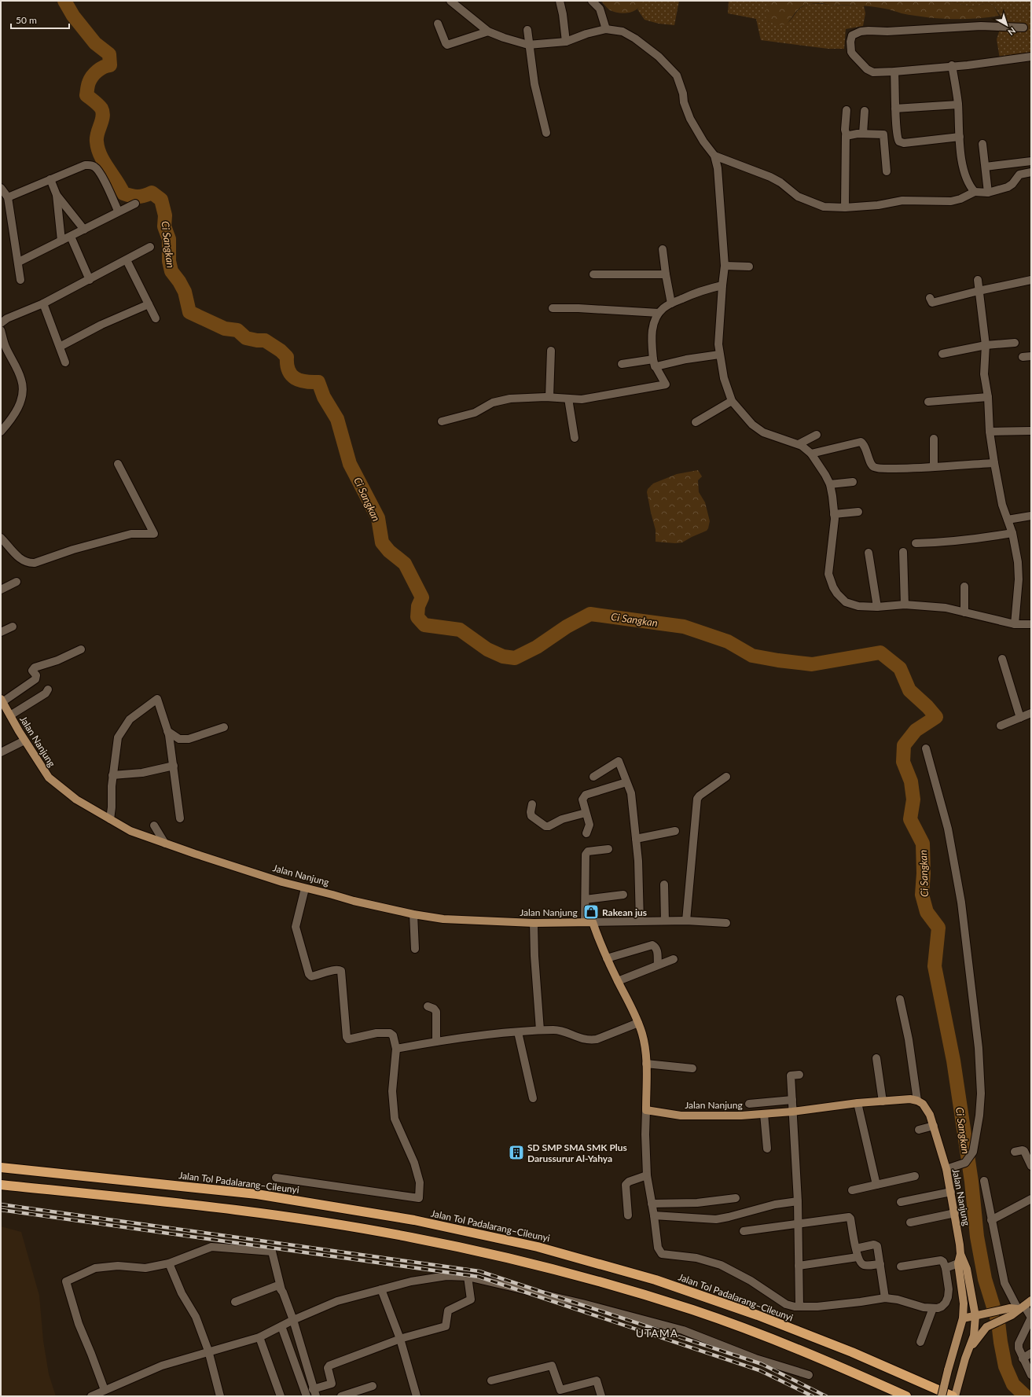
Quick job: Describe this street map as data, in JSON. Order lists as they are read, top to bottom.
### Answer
{
  "streets": {
    "highway": ["Jalan Tol Padalarang–Cileunyi"],
    "main road": ["Jalan Nanjung"]
  },
  "crossings": [
    ["Jalan Nanjung", "Jalan Tol Padalarang–Cileunyi"]
  ],
  "districts": ["UTAMA"],
  "water": ["Ci Sangkan"],
  "places": {
    "shop": ["Rakean jus"],
    "building": ["SD SMP SMA SMK Plus Darussurur Al-Yahya"]
  },
  "scale_bar": "50 m",
  "north": "bottom right"
}
